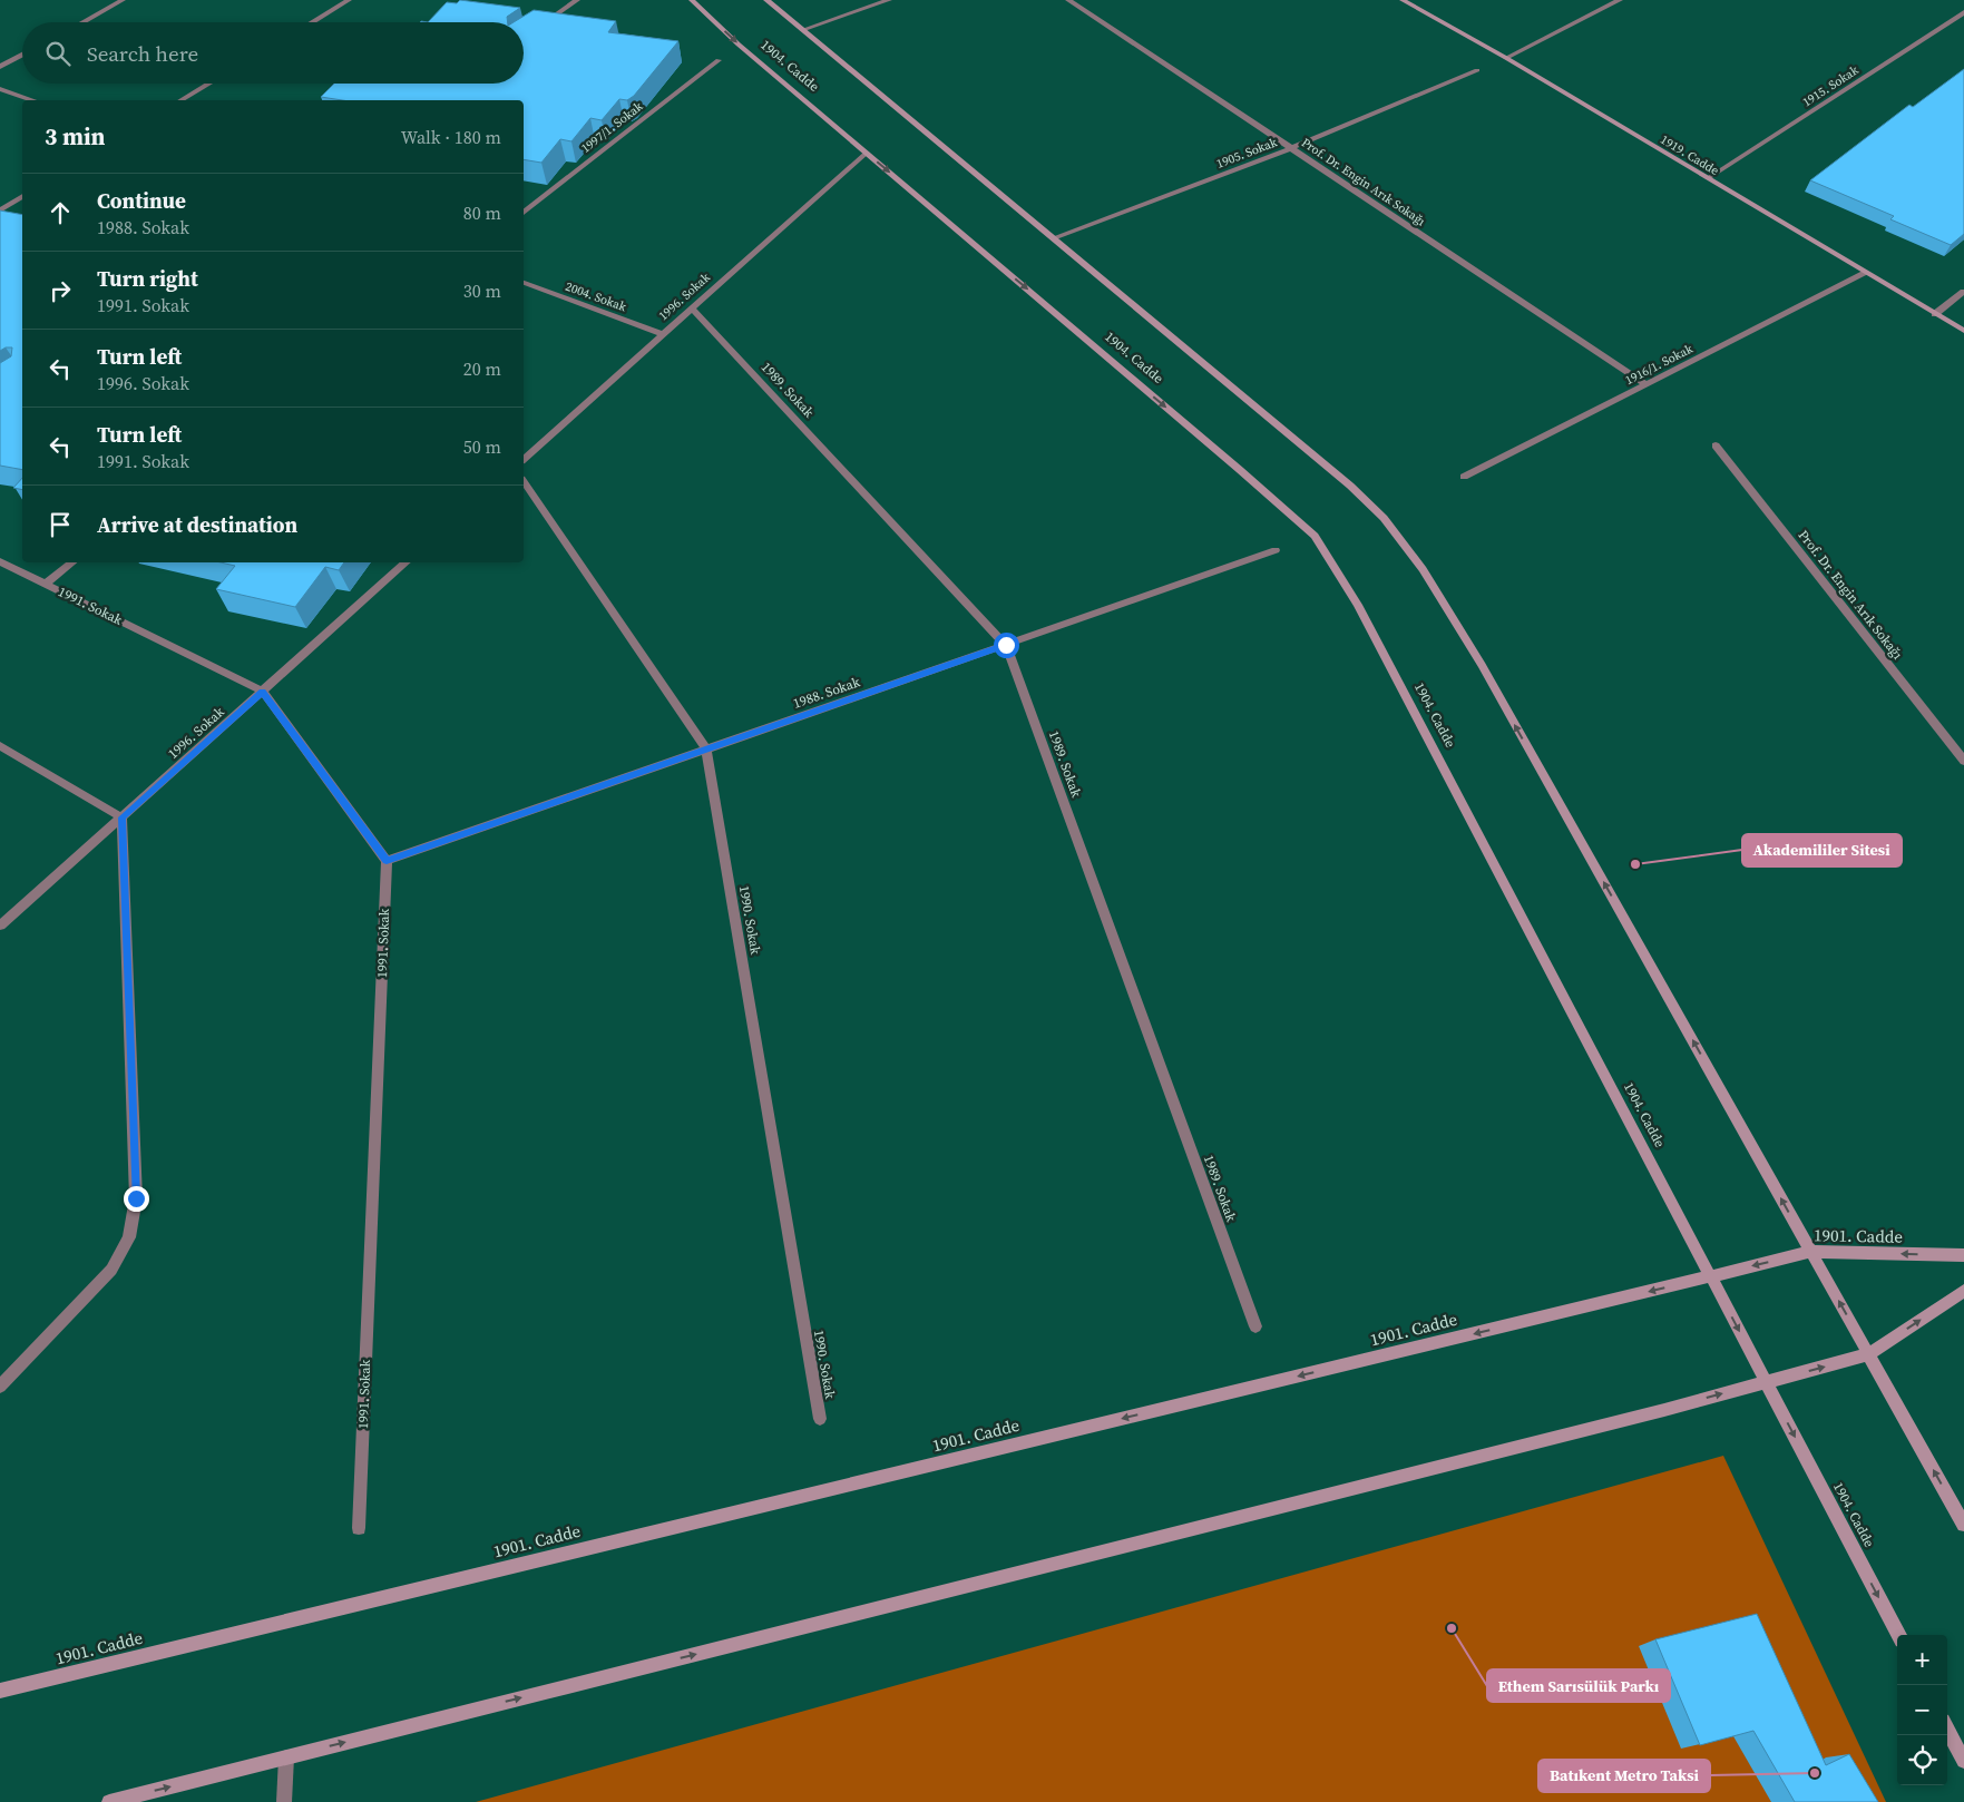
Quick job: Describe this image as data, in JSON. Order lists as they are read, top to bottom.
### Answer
{
  "streets": {
    "main road": ["1904. Cadde", "1919. Cadde", "1901. Cadde"],
    "street": [
      "1915. Sokak",
      "1997/1. Sokak",
      "1905. Sokak",
      "Prof. Dr. Engin Arık Sokağı",
      "2004. Sokak",
      "1996. Sokak",
      "1916/1. Sokak",
      "1989. Sokak",
      "1991. Sokak",
      "1988. Sokak",
      "1990. Sokak"
    ]
  },
  "crossings": [
    ["1904. Cadde", "1996. Sokak"],
    ["1904. Cadde", "1901. Cadde"],
    ["1915. Sokak", "1919. Cadde"],
    ["1905. Sokak", "Prof. Dr. Engin Arık Sokağı"],
    ["1919. Cadde", "1916/1. Sokak"],
    ["Prof. Dr. Engin Arık Sokağı", "1916/1. Sokak"],
    ["2004. Sokak", "1996. Sokak"],
    ["1996. Sokak", "1989. Sokak"],
    ["1996. Sokak", "1991. Sokak"],
    ["1989. Sokak", "1988. Sokak"],
    ["1991. Sokak", "1988. Sokak"],
    ["1988. Sokak", "1990. Sokak"]
  ],
  "one_way": ["1901. Cadde"],
  "places": ["Akademililer Sitesi", "Ethem Sarısülük Parkı", "Batıkent Metro Taksi"],
  "page": {
    "search": "Search here",
    "heading": ["3 min", "Walk · 180 m"],
    "list": [
      ["Continue", "1988. Sokak", "80 m"],
      ["Turn right", "1991. Sokak", "30 m"],
      ["Turn left", "1996. Sokak", "20 m"],
      ["Turn left", "1991. Sokak", "50 m"],
      "Arrive at destination"
    ],
    "map_buttons": ["+", "−"]
  }
}
